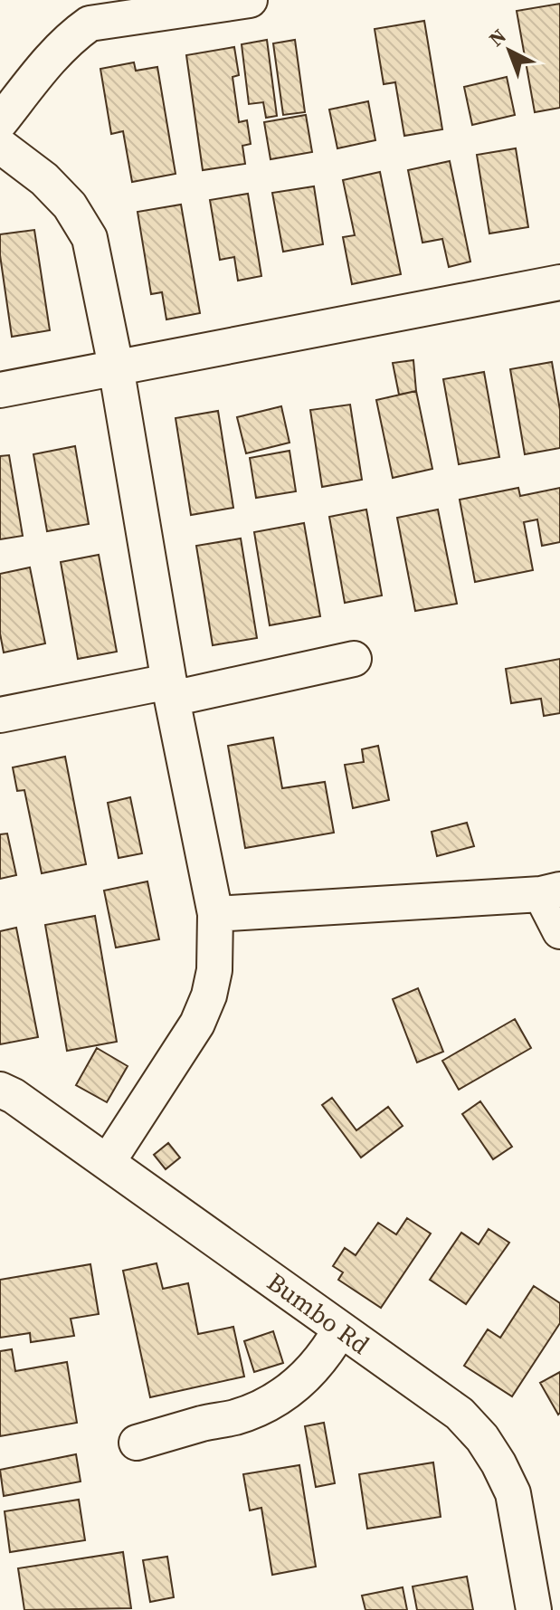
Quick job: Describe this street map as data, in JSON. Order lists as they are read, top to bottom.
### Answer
{
  "streets": {
    "street": ["Bumbo Rd"]
  },
  "north": "top left"
}
